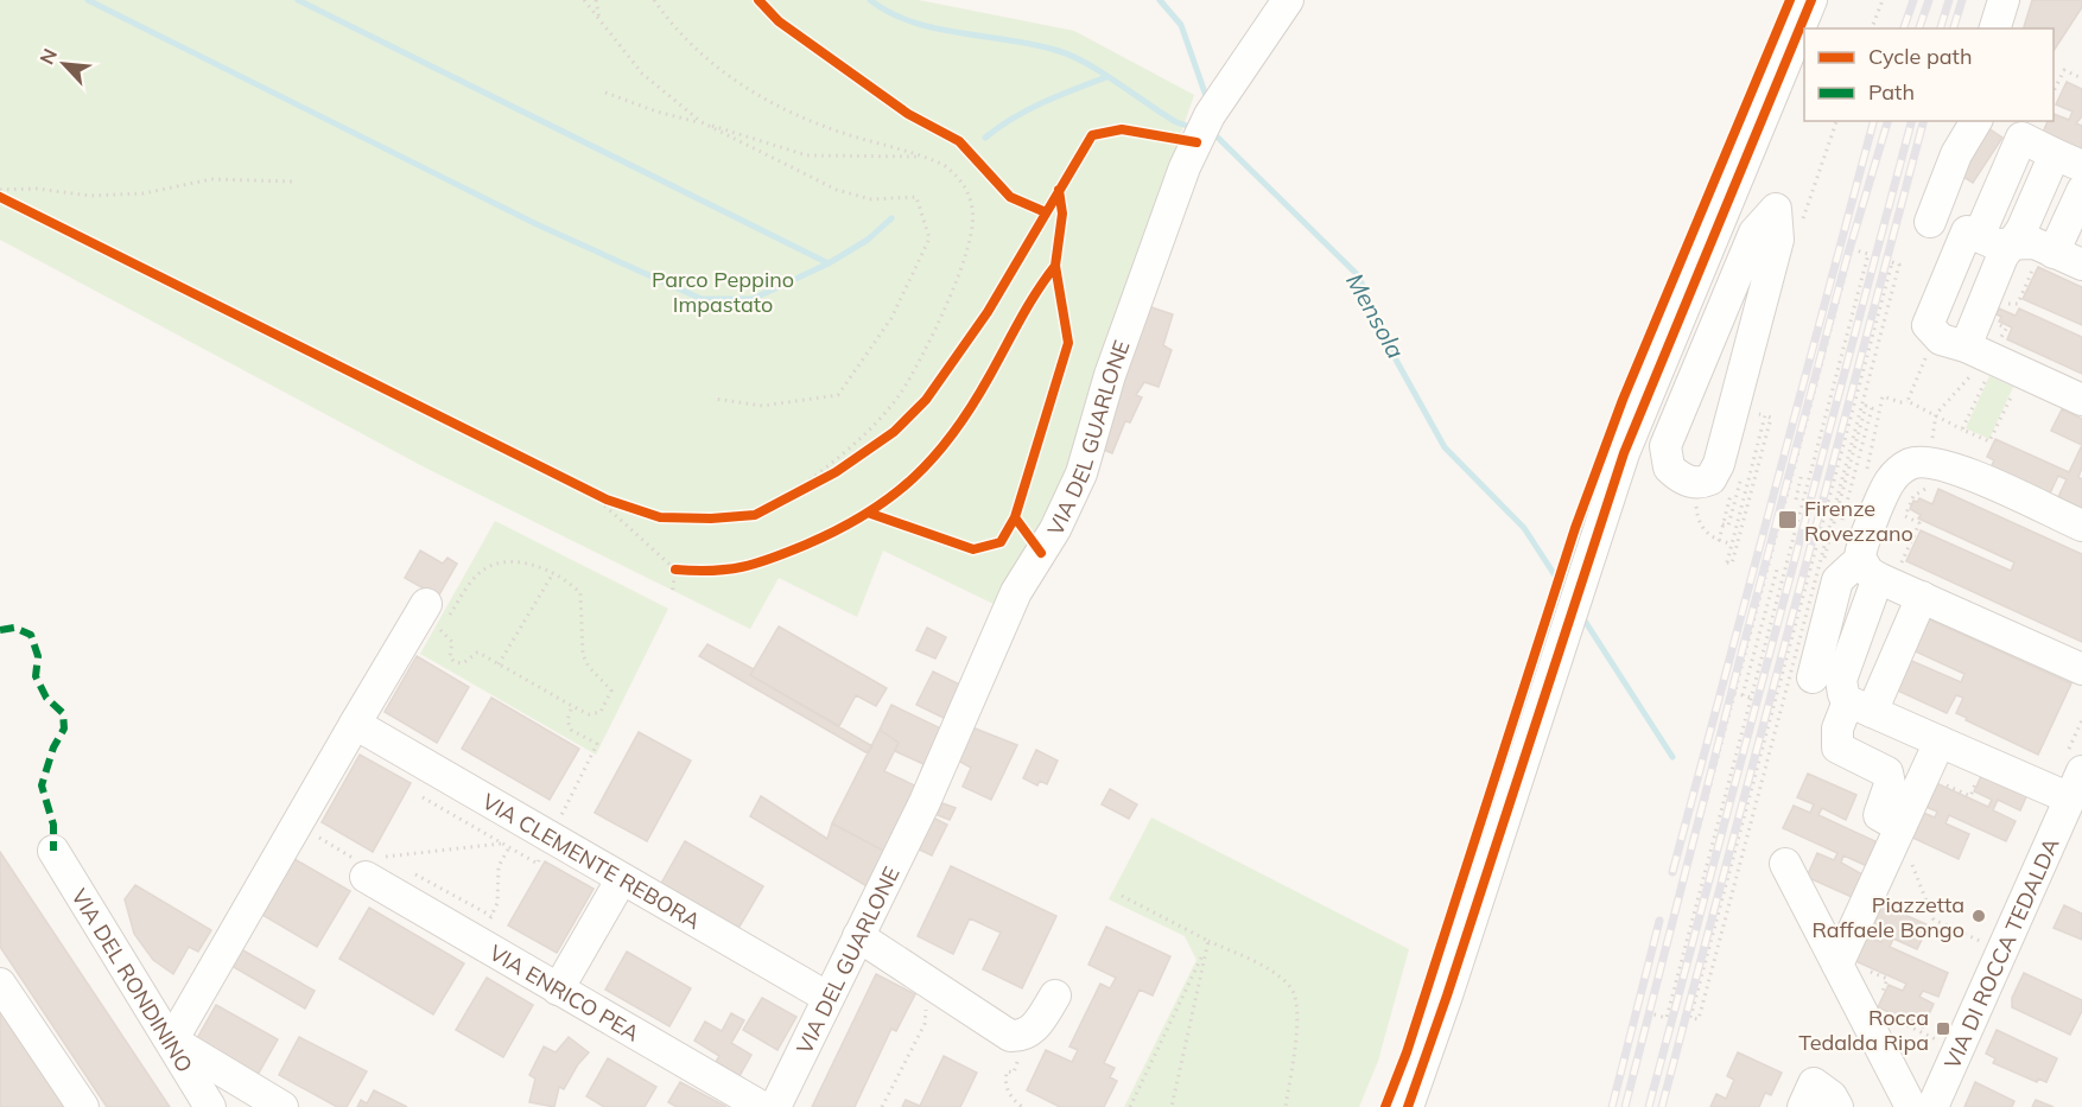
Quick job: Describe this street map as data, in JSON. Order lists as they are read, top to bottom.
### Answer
{
  "streets": {
    "street": [
      "VIA DEL GUARLONE",
      "VIA CLEMENTE REBORA",
      "VIA DI ROCCA TEDALDA",
      "VIA DEL RONDININO",
      "VIA ENRICO PEA"
    ]
  },
  "crossings": [
    ["VIA DEL GUARLONE", "VIA CLEMENTE REBORA"]
  ],
  "water": ["Mensola"],
  "parks": ["Parco Peppino Impastato"],
  "places": {
    "transit": ["Firenze Rovezzano", "Rocca Tedalda Ripa"],
    "other": ["Piazzetta Raffaele Bongo"]
  },
  "legend": ["Cycle path", "Path"],
  "north": "top left"
}
